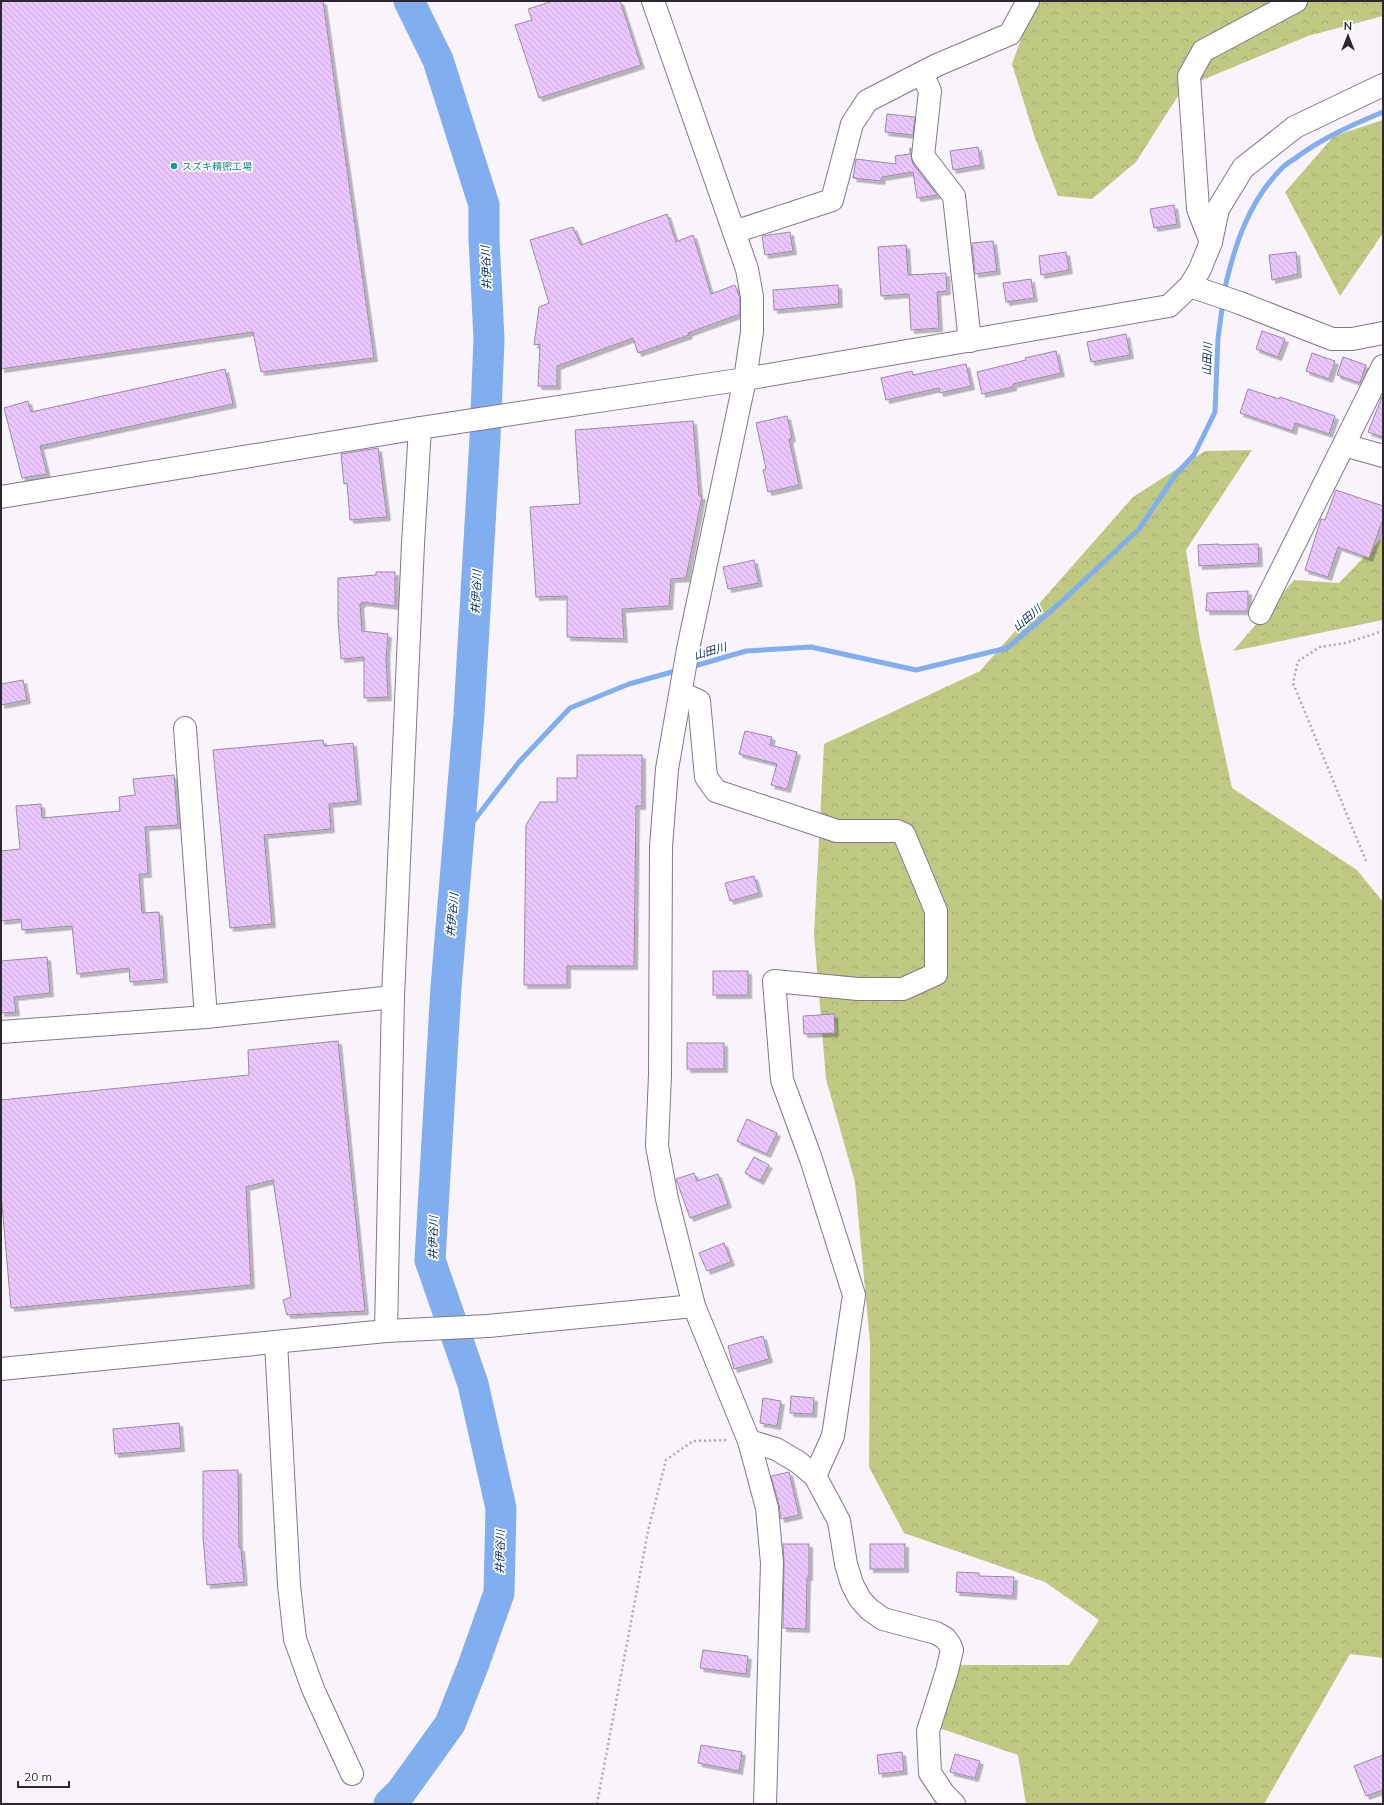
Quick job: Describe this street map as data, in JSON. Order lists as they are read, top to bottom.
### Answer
{
  "water": ["井伊谷川", "山田川"],
  "places": ["スズキ精密工場"],
  "scale_bar": "20 m",
  "north": "top"
}
